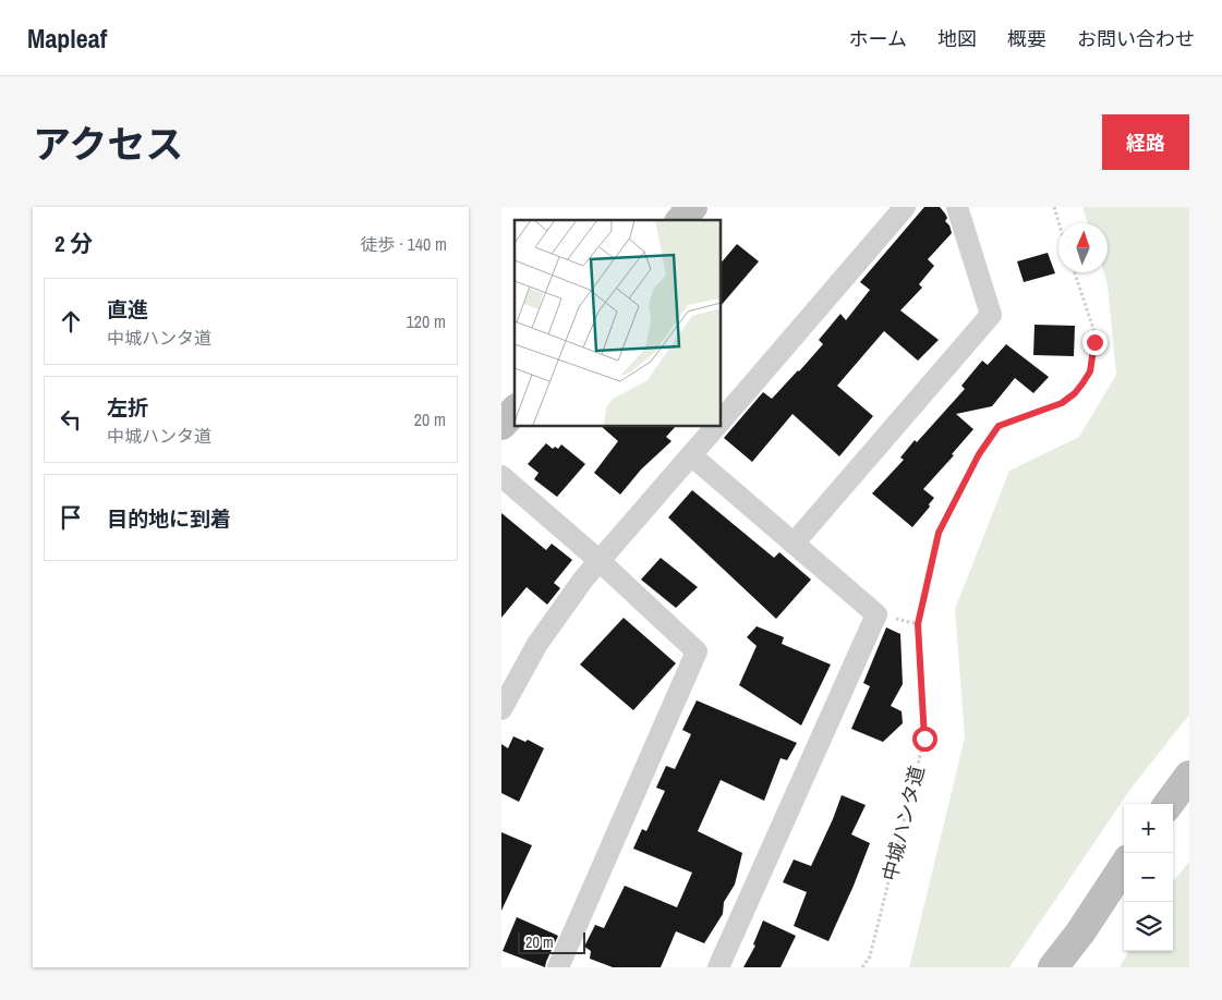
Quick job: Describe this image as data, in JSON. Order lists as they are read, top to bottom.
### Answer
{
  "streets": {
    "path": ["中城ハンタ道"]
  },
  "scale_bar": "20 m",
  "north": "top",
  "page": {
    "header": "Mapleaf",
    "nav": [
      "ホーム",
      "地図",
      "概要",
      "お問い合わせ"
    ],
    "title": "アクセス",
    "buttons": "経路",
    "heading": ["2 分", "徒歩 · 140 m"],
    "list": [
      ["直進", "中城ハンタ道", "120 m"],
      ["左折", "中城ハンタ道", "20 m"],
      "目的地に到着"
    ],
    "map_buttons": ["+", "−"],
    "scale": "20 m"
  }
}
